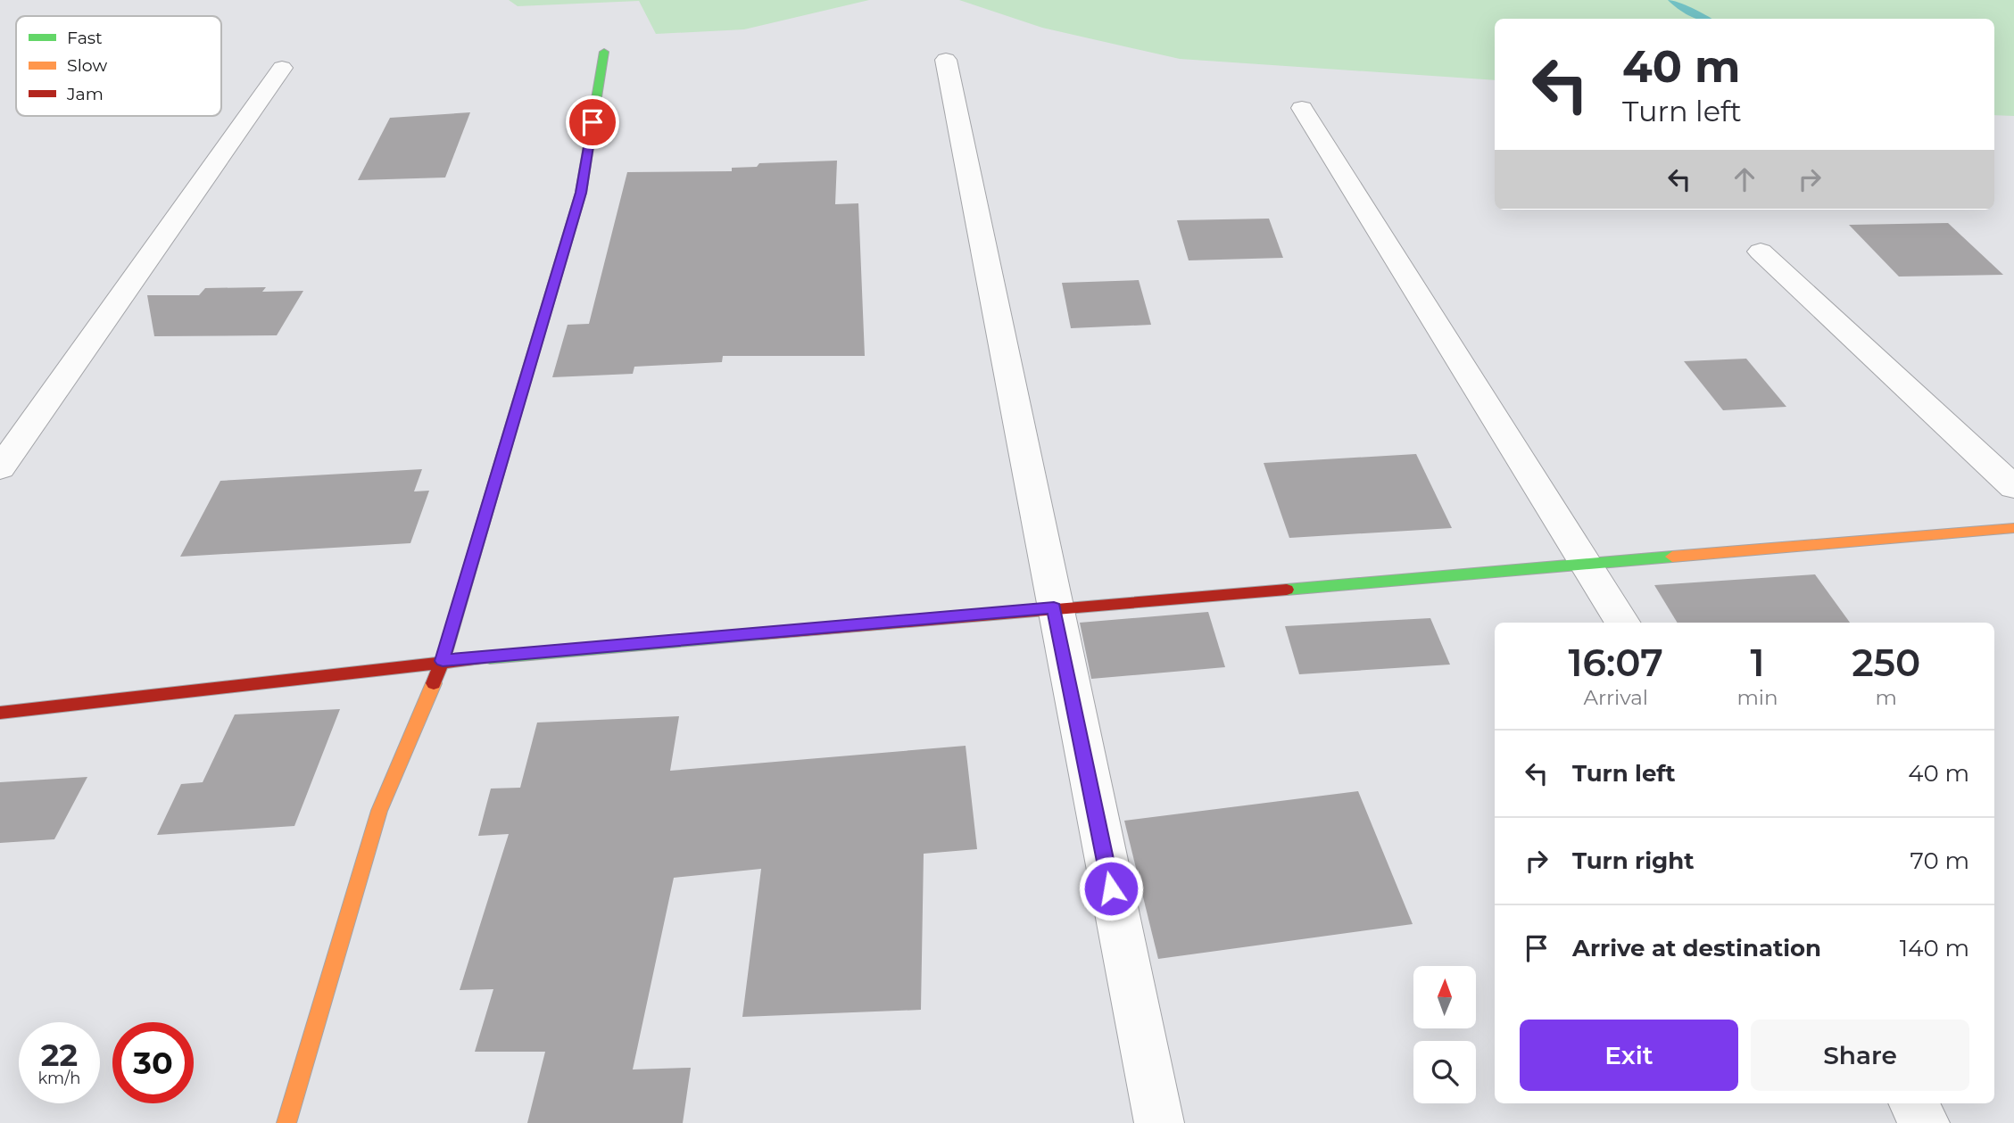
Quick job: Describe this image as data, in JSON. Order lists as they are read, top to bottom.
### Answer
{
  "legend": ["Fast", "Slow", "Jam"],
  "north": "top",
  "page": {
    "turn": ["40 m", "Turn left"],
    "eta": [
      "16:07",
      "Arrival",
      "1",
      "min",
      "250",
      "m"
    ],
    "list": [
      {
        "name": "Turn left",
        "value": "40 m"
      },
      {
        "name": "Turn right",
        "value": "70 m"
      },
      {
        "name": "Arrive at destination",
        "value": "140 m"
      }
    ],
    "buttons": ["Exit", "Share"],
    "speed": "22 km/h",
    "limit": "30"
  }
}
